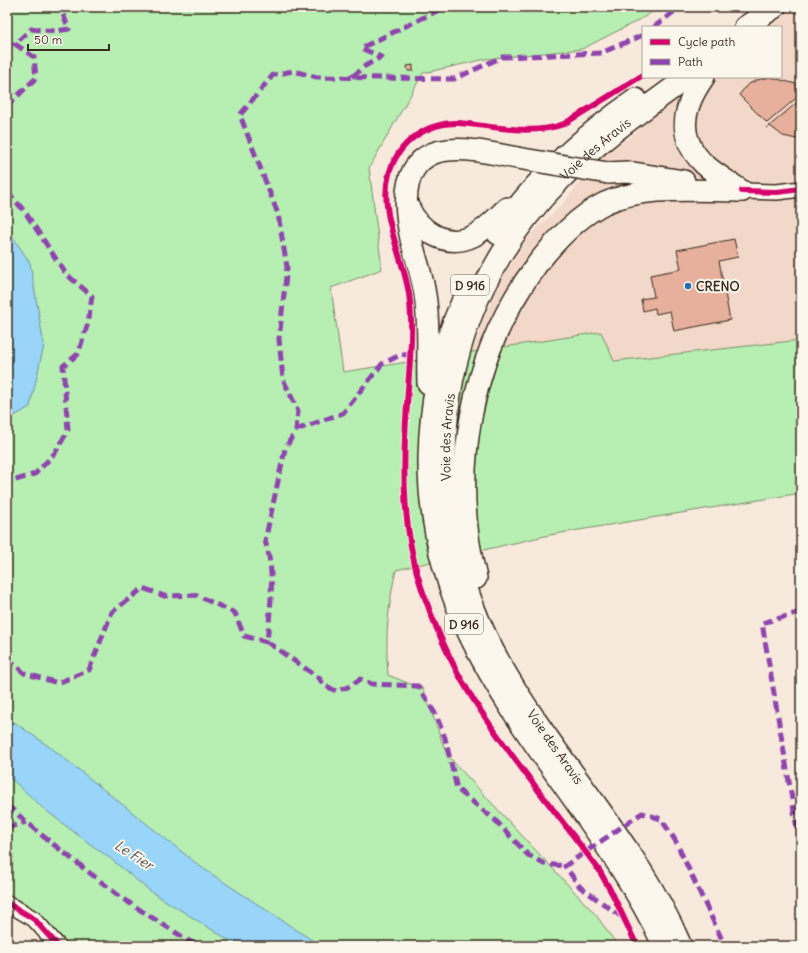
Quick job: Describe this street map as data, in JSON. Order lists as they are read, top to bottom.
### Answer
{
  "streets": {
    "highway": ["Voie des Aravis", "D 916"]
  },
  "water": ["Le Fier"],
  "places": ["CRENO"],
  "legend": ["Cycle path", "Path"],
  "scale_bar": "50 m"
}
